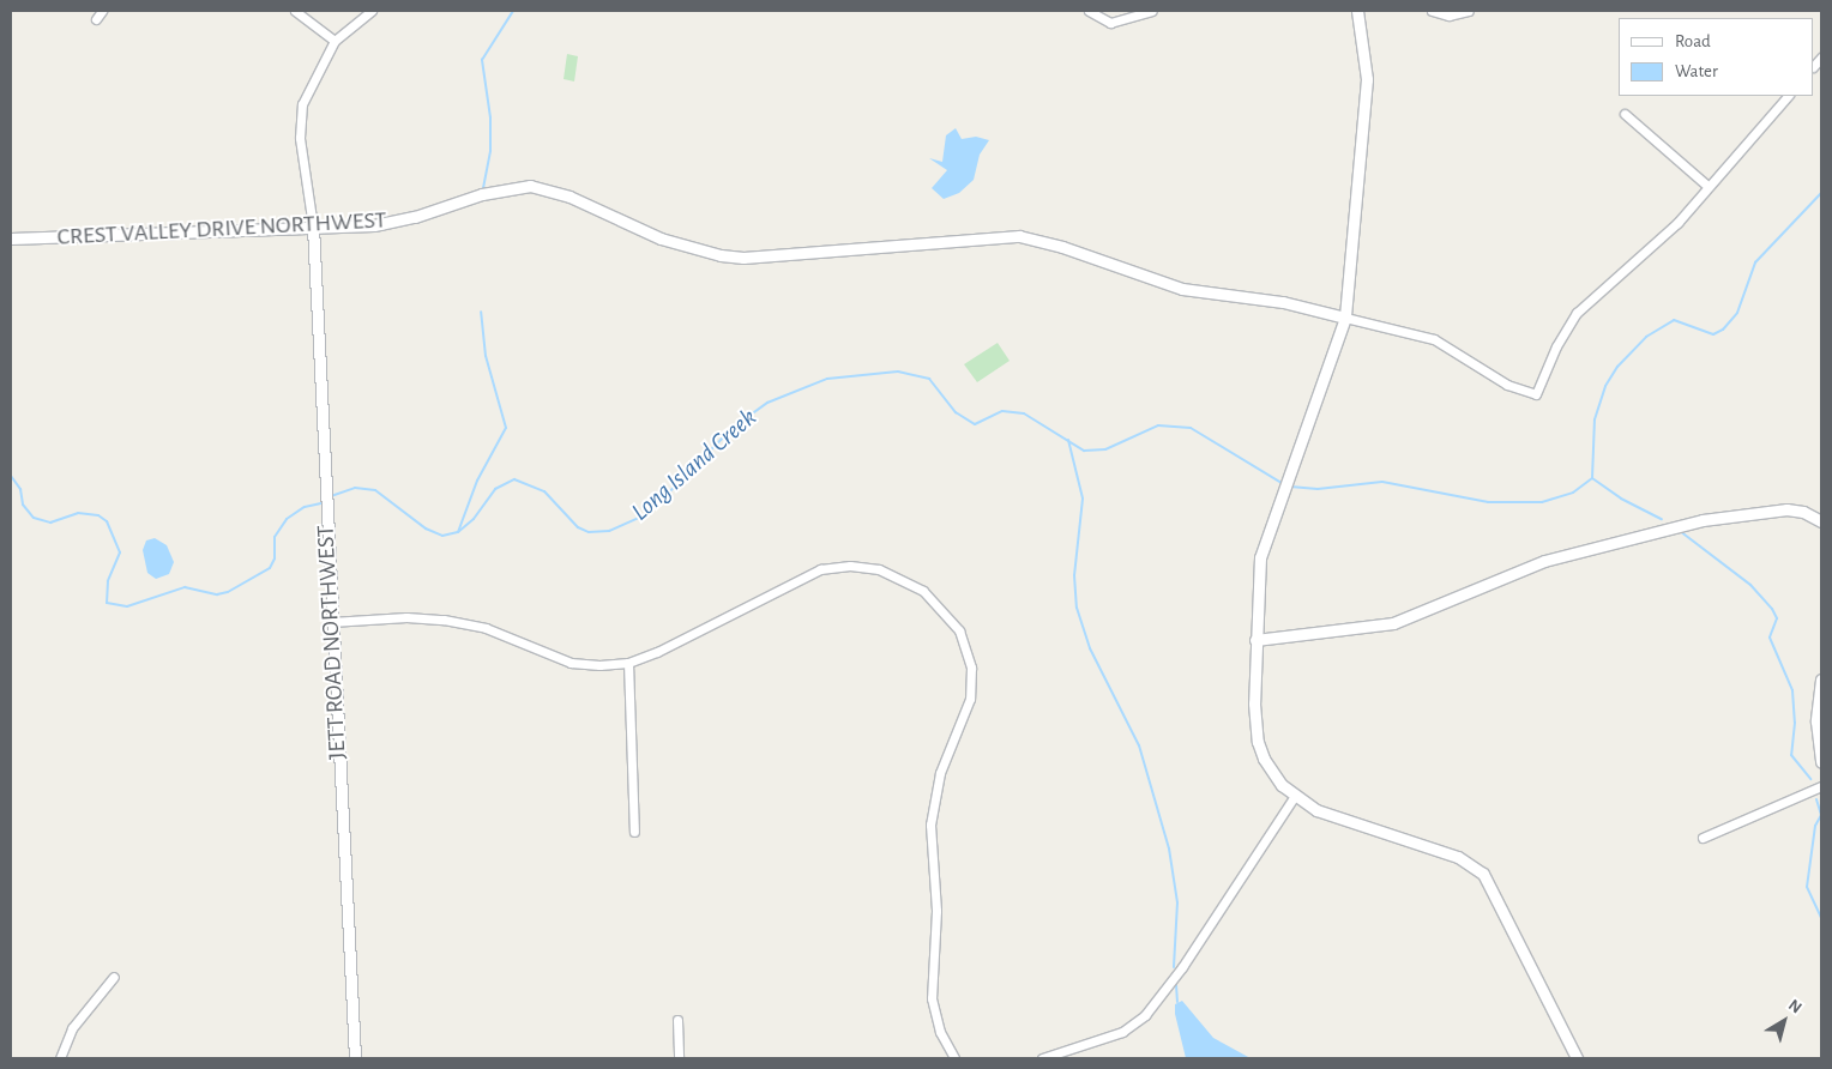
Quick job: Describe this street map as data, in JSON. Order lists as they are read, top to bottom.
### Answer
{
  "streets": {
    "street": ["CREST VALLEY DRIVE NORTHWEST", "JETT ROAD NORTHWEST"]
  },
  "crossings": [
    ["CREST VALLEY DRIVE NORTHWEST", "JETT ROAD NORTHWEST"]
  ],
  "water": ["Long Island Creek"],
  "legend": ["Road", "Water"],
  "north": "top right"
}
